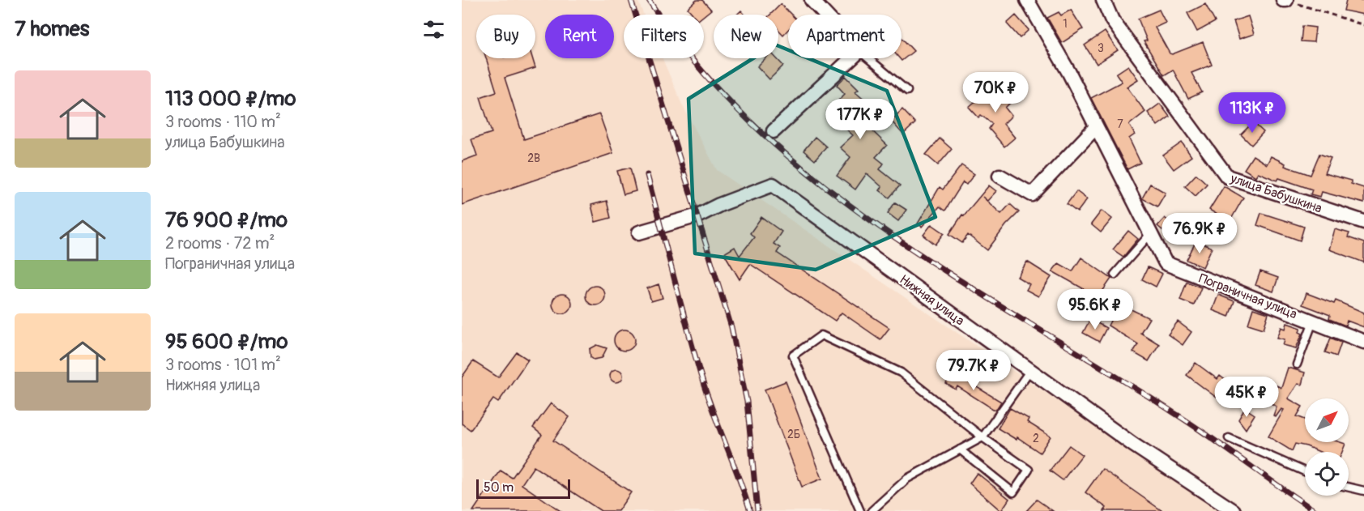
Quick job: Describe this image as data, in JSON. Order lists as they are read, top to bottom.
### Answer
{
  "streets": {
    "street": ["улица Бабушкина", "Пограничная улица", "Нижняя улица"]
  },
  "house_numbers": [
    "1",
    "3",
    "7",
    "2В",
    "2Б",
    "2"
  ],
  "scale_bar": "50 m",
  "north": "top right",
  "page": {
    "heading": "7 homes",
    "chip": [
      "Buy",
      "Rent",
      "Filters",
      "New",
      "Apartment"
    ],
    "list": [
      {
        "name": "113 000 ₽/mo",
        "note": "3 rooms · 110 m² · улица Бабушкина"
      },
      {
        "name": "76 900 ₽/mo",
        "note": "2 rooms · 72 m² · Пограничная улица"
      },
      {
        "name": "95 600 ₽/mo",
        "note": "3 rooms · 101 m² · Нижняя улица"
      }
    ],
    "price": [
      "70K ₽",
      "113K ₽",
      "177K ₽",
      "76.9K ₽",
      "95.6K ₽",
      "79.7K ₽",
      "45K ₽"
    ],
    "scale": "50 m"
  }
}
